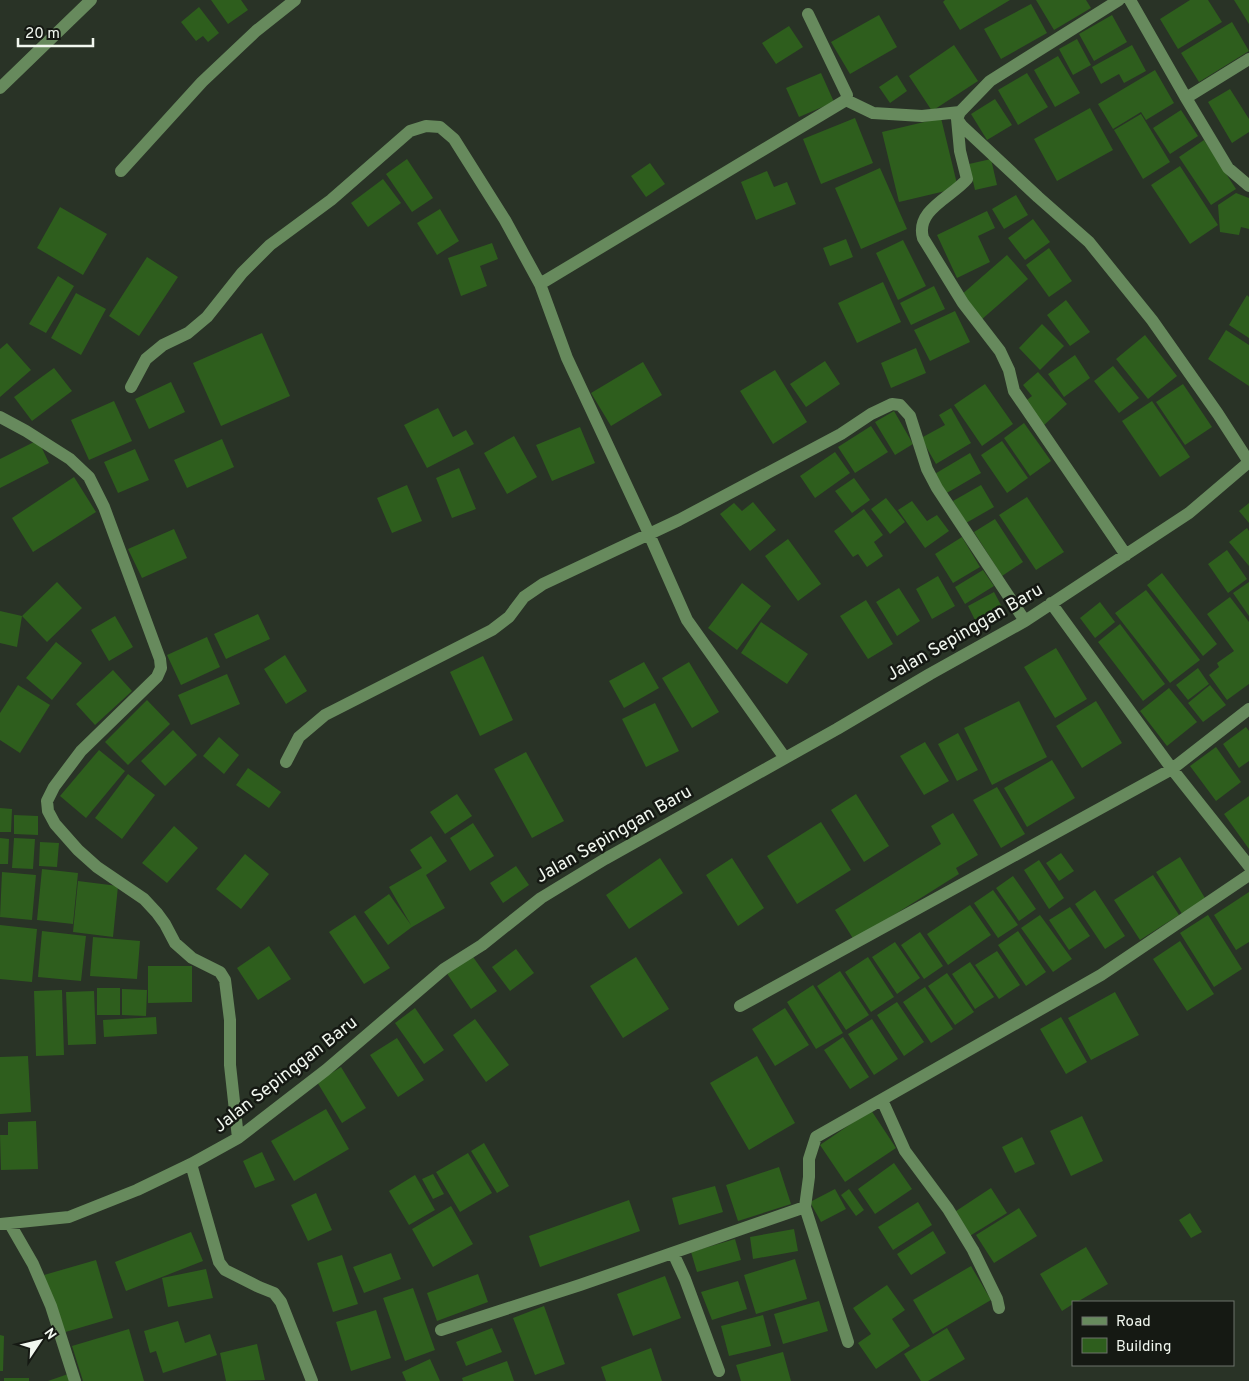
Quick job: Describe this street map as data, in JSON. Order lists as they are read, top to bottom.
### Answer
{
  "streets": {
    "street": ["Jalan Sepinggan Baru"]
  },
  "legend": ["Road", "Building"],
  "scale_bar": "20 m",
  "north": "top right"
}
